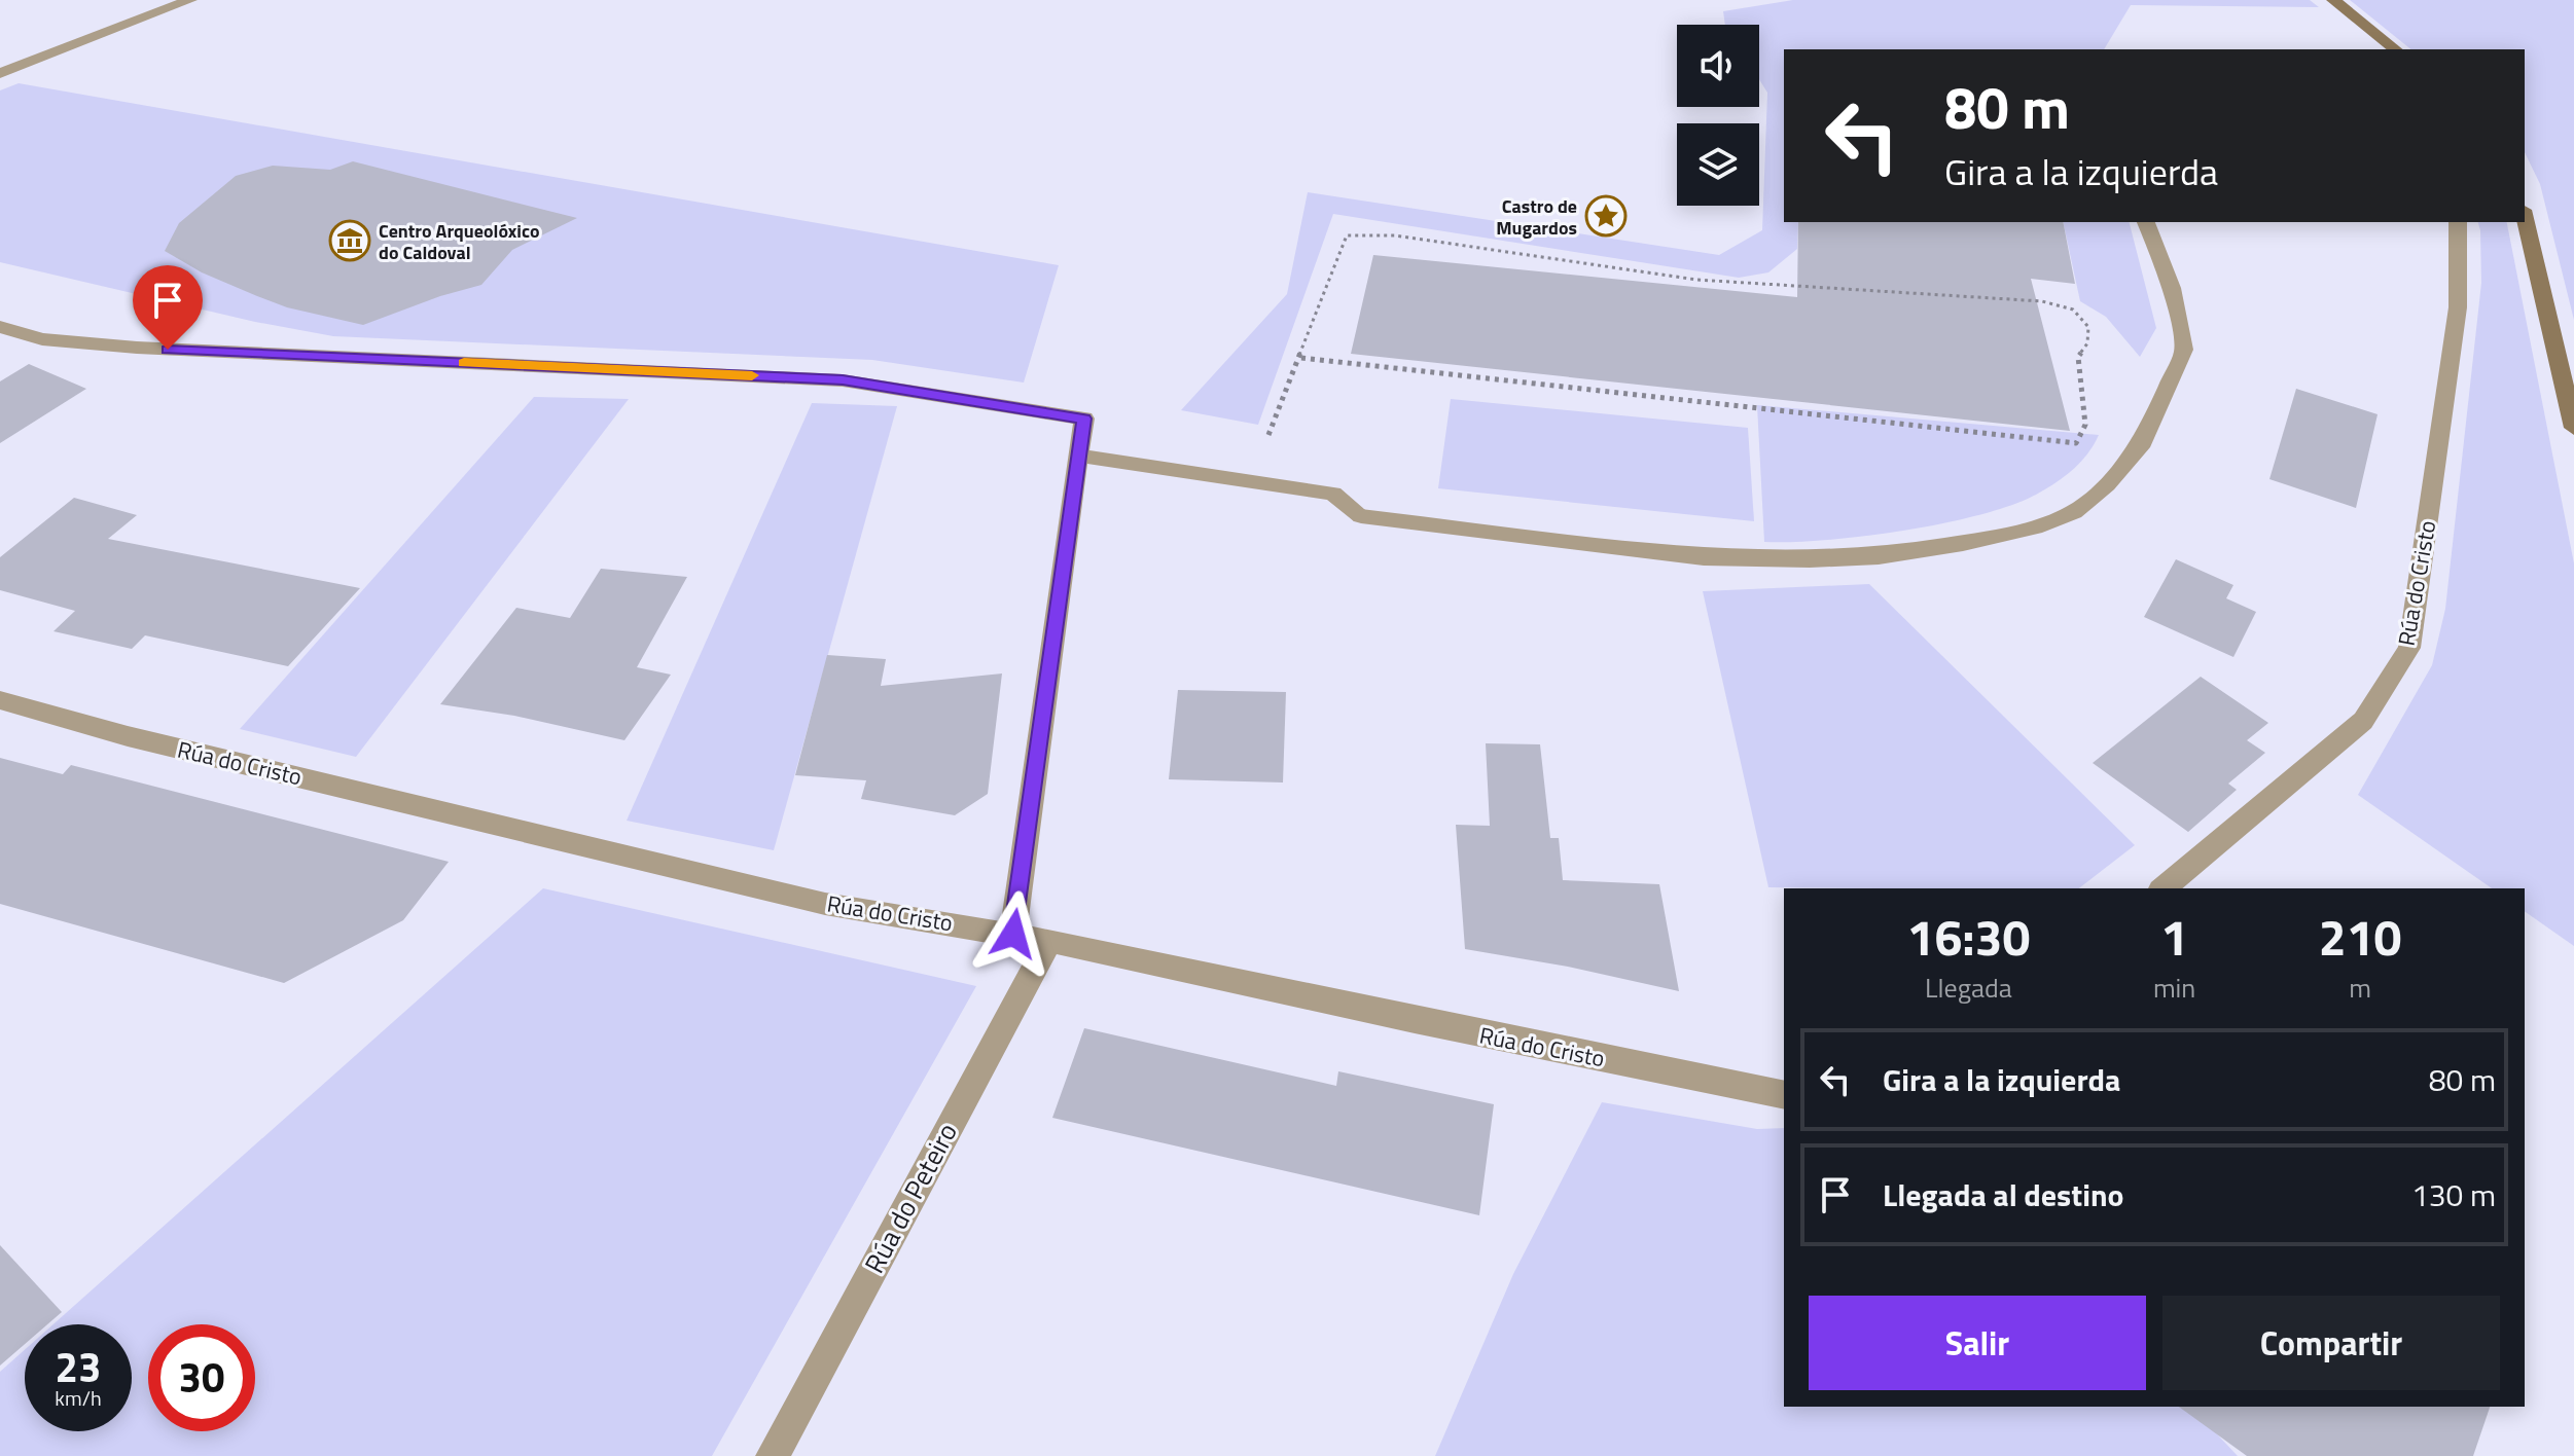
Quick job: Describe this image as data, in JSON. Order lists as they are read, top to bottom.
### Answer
{
  "streets": {
    "street": ["Rúa do Cristo", "Rúa do Peteiro"]
  },
  "crossings": [
    ["Rúa do Cristo", "Rúa do Peteiro"]
  ],
  "places": {
    "place": ["Castro de Mugardos"],
    "museum": ["Centro Arqueolóxico do Caldoval"]
  },
  "page": {
    "turn": ["80 m", "Gira a la izquierda"],
    "eta": [
      "16:30",
      "Llegada",
      "1",
      "min",
      "210",
      "m"
    ],
    "list": [
      {
        "name": "Gira a la izquierda",
        "value": "80 m"
      },
      {
        "name": "Llegada al destino",
        "value": "130 m"
      }
    ],
    "buttons": ["Salir", "Compartir"],
    "speed": "23 km/h",
    "limit": "30"
  }
}
